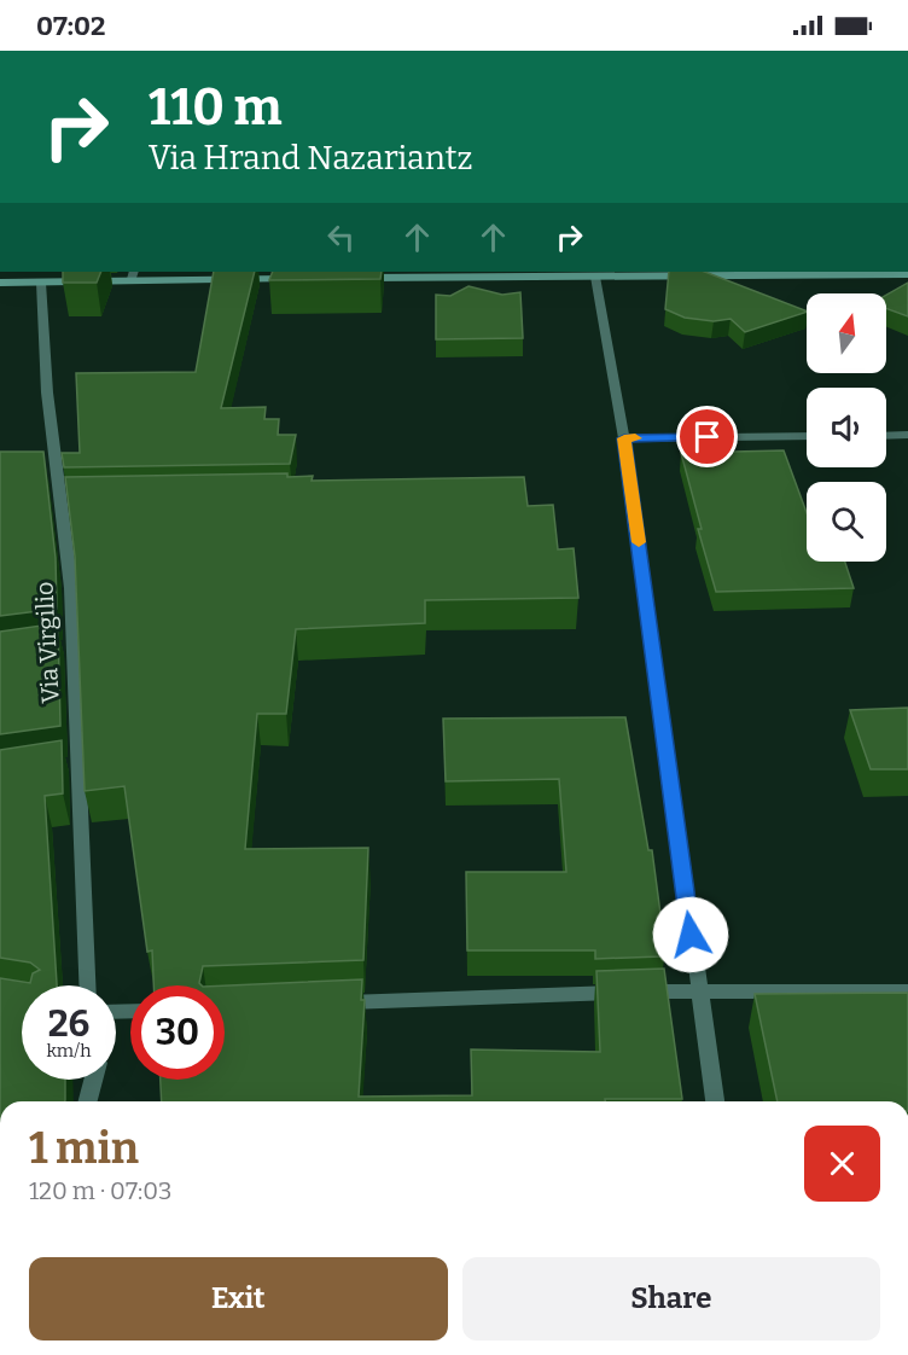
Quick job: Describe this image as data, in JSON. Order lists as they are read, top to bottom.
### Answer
{
  "streets": {
    "street": ["Via Virgilio"]
  },
  "north": "top",
  "page": {
    "status": "07:02",
    "turn": ["110 m", "Via Hrand Nazariantz"],
    "speed": "26 km/h",
    "limit": "30",
    "heading": ["1 min", "120 m · 07:03"],
    "buttons": ["Exit", "Share"]
  }
}
